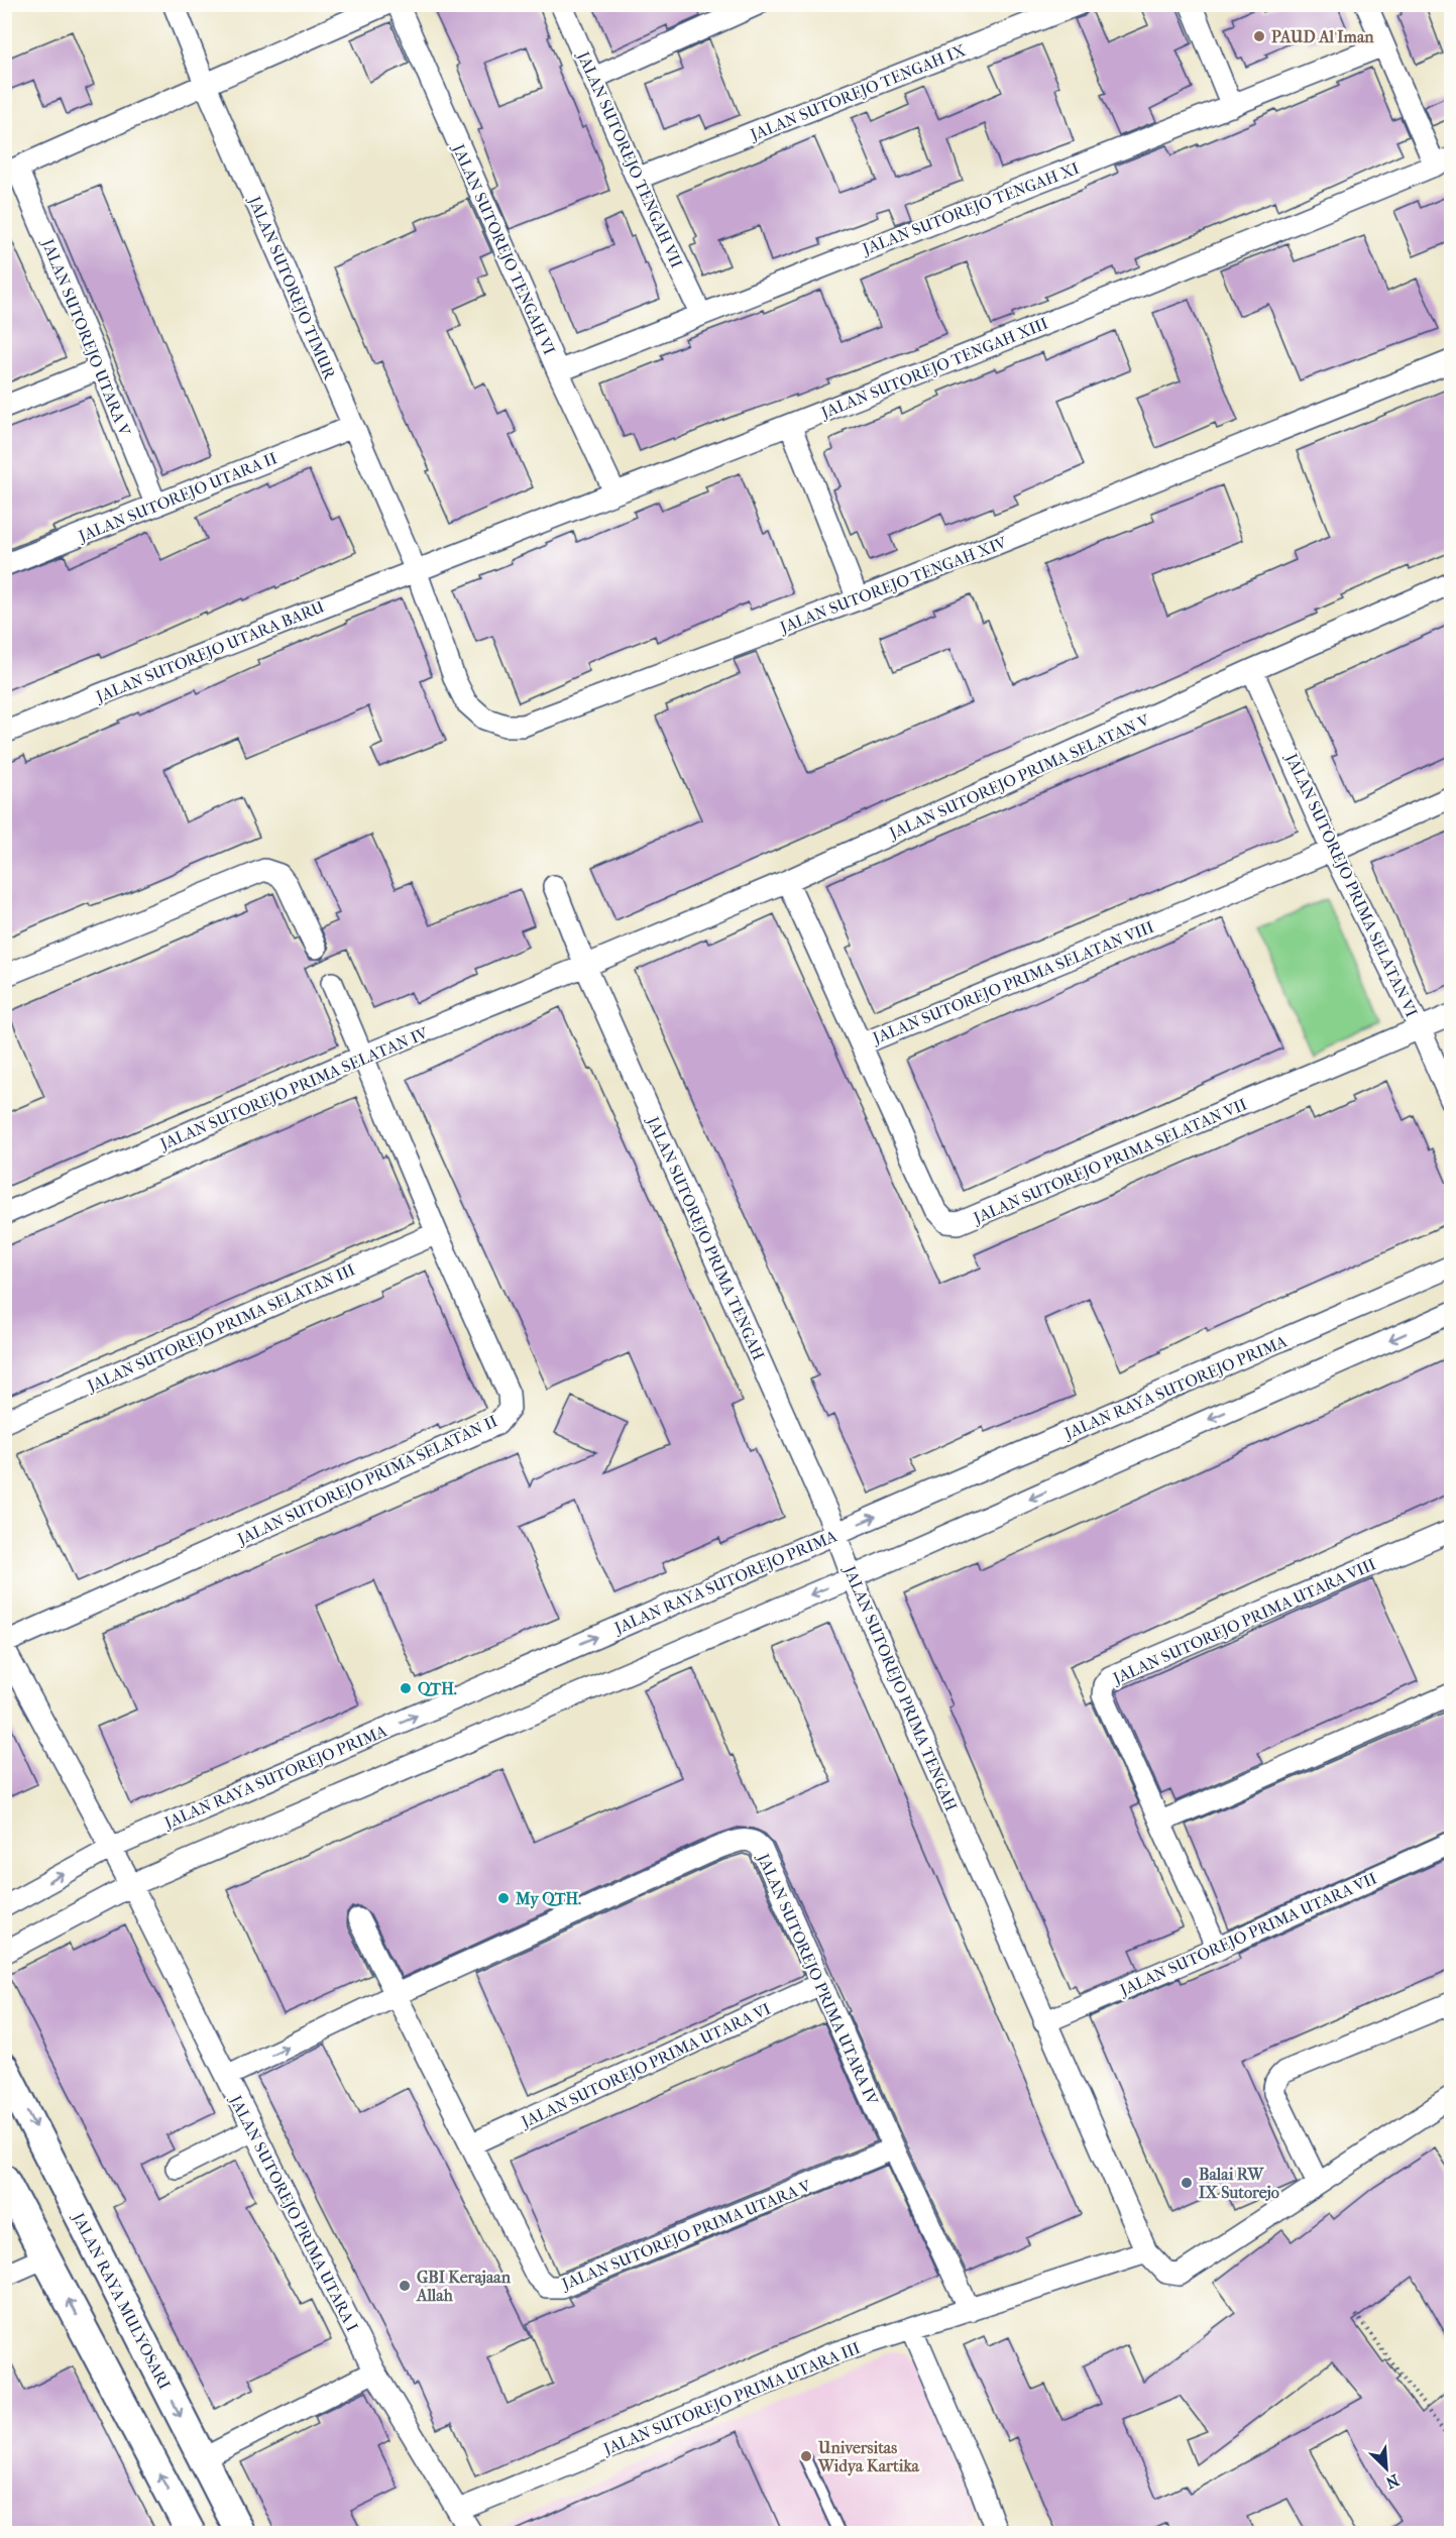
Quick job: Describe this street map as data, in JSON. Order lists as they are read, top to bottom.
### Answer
{
  "streets": {
    "main road": ["JALAN RAYA MULYOSARI"],
    "street": [
      "JALAN SUTOREJO TENGAH IX",
      "JALAN SUTOREJO TENGAH VII",
      "JALAN SUTOREJO TENGAH XI",
      "JALAN SUTOREJO TENGAH VI",
      "JALAN SUTOREJO TIMUR",
      "JALAN SUTOREJO UTARA V",
      "JALAN SUTOREJO TENGAH XIII",
      "JALAN SUTOREJO UTARA II",
      "JALAN SUTOREJO TENGAH XIV",
      "JALAN SUTOREJO UTARA BARU",
      "JALAN SUTOREJO PRIMA SELATAN V",
      "JALAN SUTOREJO PRIMA SELATAN VI",
      "JALAN SUTOREJO PRIMA SELATAN VIII",
      "JALAN SUTOREJO PRIMA SELATAN IV",
      "JALAN SUTOREJO PRIMA SELATAN VII",
      "JALAN SUTOREJO PRIMA TENGAH",
      "JALAN SUTOREJO PRIMA SELATAN III",
      "JALAN RAYA SUTOREJO PRIMA",
      "JALAN SUTOREJO PRIMA SELATAN II",
      "JALAN SUTOREJO PRIMA UTARA VIII",
      "JALAN SUTOREJO PRIMA UTARA VII",
      "JALAN SUTOREJO PRIMA UTARA IV",
      "JALAN SUTOREJO PRIMA UTARA VI",
      "JALAN SUTOREJO PRIMA UTARA I",
      "JALAN SUTOREJO PRIMA UTARA V",
      "JALAN SUTOREJO PRIMA UTARA III"
    ]
  },
  "crossings": [
    ["JALAN SUTOREJO TENGAH IX", "JALAN SUTOREJO TENGAH VII"],
    ["JALAN SUTOREJO TENGAH VII", "JALAN SUTOREJO TENGAH XI"],
    ["JALAN SUTOREJO TENGAH XI", "JALAN SUTOREJO TENGAH VI"],
    ["JALAN SUTOREJO TENGAH VI", "JALAN SUTOREJO TENGAH XIII"],
    ["JALAN SUTOREJO TIMUR", "JALAN SUTOREJO TENGAH XIII"],
    ["JALAN SUTOREJO TIMUR", "JALAN SUTOREJO TENGAH XIV"],
    ["JALAN SUTOREJO TIMUR", "JALAN SUTOREJO UTARA BARU"],
    ["JALAN SUTOREJO UTARA V", "JALAN SUTOREJO UTARA II"],
    ["JALAN SUTOREJO TENGAH XIII", "JALAN SUTOREJO TENGAH XIV"],
    ["JALAN SUTOREJO TENGAH XIII", "JALAN SUTOREJO UTARA BARU"],
    ["JALAN SUTOREJO TENGAH XIV", "JALAN SUTOREJO UTARA BARU"],
    ["JALAN SUTOREJO PRIMA SELATAN V", "JALAN SUTOREJO PRIMA SELATAN VI"],
    ["JALAN SUTOREJO PRIMA SELATAN V", "JALAN SUTOREJO PRIMA SELATAN VIII"],
    ["JALAN SUTOREJO PRIMA SELATAN V", "JALAN SUTOREJO PRIMA SELATAN IV"],
    ["JALAN SUTOREJO PRIMA SELATAN V", "JALAN SUTOREJO PRIMA TENGAH"],
    ["JALAN SUTOREJO PRIMA SELATAN VI", "JALAN SUTOREJO PRIMA SELATAN VIII"],
    ["JALAN SUTOREJO PRIMA SELATAN VI", "JALAN SUTOREJO PRIMA SELATAN VII"],
    ["JALAN SUTOREJO PRIMA SELATAN VIII", "JALAN SUTOREJO PRIMA SELATAN VII"],
    ["JALAN SUTOREJO PRIMA SELATAN IV", "JALAN SUTOREJO PRIMA TENGAH"],
    ["JALAN SUTOREJO PRIMA SELATAN IV", "JALAN SUTOREJO PRIMA SELATAN II"],
    ["JALAN SUTOREJO PRIMA TENGAH", "JALAN RAYA SUTOREJO PRIMA"],
    ["JALAN SUTOREJO PRIMA TENGAH", "JALAN SUTOREJO PRIMA UTARA VII"],
    ["JALAN SUTOREJO PRIMA TENGAH", "JALAN SUTOREJO PRIMA UTARA III"],
    ["JALAN SUTOREJO PRIMA SELATAN III", "JALAN SUTOREJO PRIMA SELATAN II"],
    ["JALAN RAYA SUTOREJO PRIMA", "JALAN SUTOREJO PRIMA UTARA I"],
    ["JALAN SUTOREJO PRIMA UTARA VIII", "JALAN SUTOREJO PRIMA UTARA VII"],
    ["JALAN SUTOREJO PRIMA UTARA IV", "JALAN SUTOREJO PRIMA UTARA VI"],
    ["JALAN SUTOREJO PRIMA UTARA IV", "JALAN SUTOREJO PRIMA UTARA I"],
    ["JALAN SUTOREJO PRIMA UTARA IV", "JALAN SUTOREJO PRIMA UTARA V"],
    ["JALAN SUTOREJO PRIMA UTARA IV", "JALAN SUTOREJO PRIMA UTARA III"],
    ["JALAN SUTOREJO PRIMA UTARA VI", "JALAN SUTOREJO PRIMA UTARA V"],
    ["JALAN SUTOREJO PRIMA UTARA I", "JALAN SUTOREJO PRIMA UTARA III"]
  ],
  "places": [
    "PAUD Al Iman",
    "QTH.",
    "My QTH.",
    "Balai RW IX Sutorejo",
    "GBI Kerajaan Allah",
    "Universitas Widya Kartika"
  ],
  "north": "bottom right"
}
